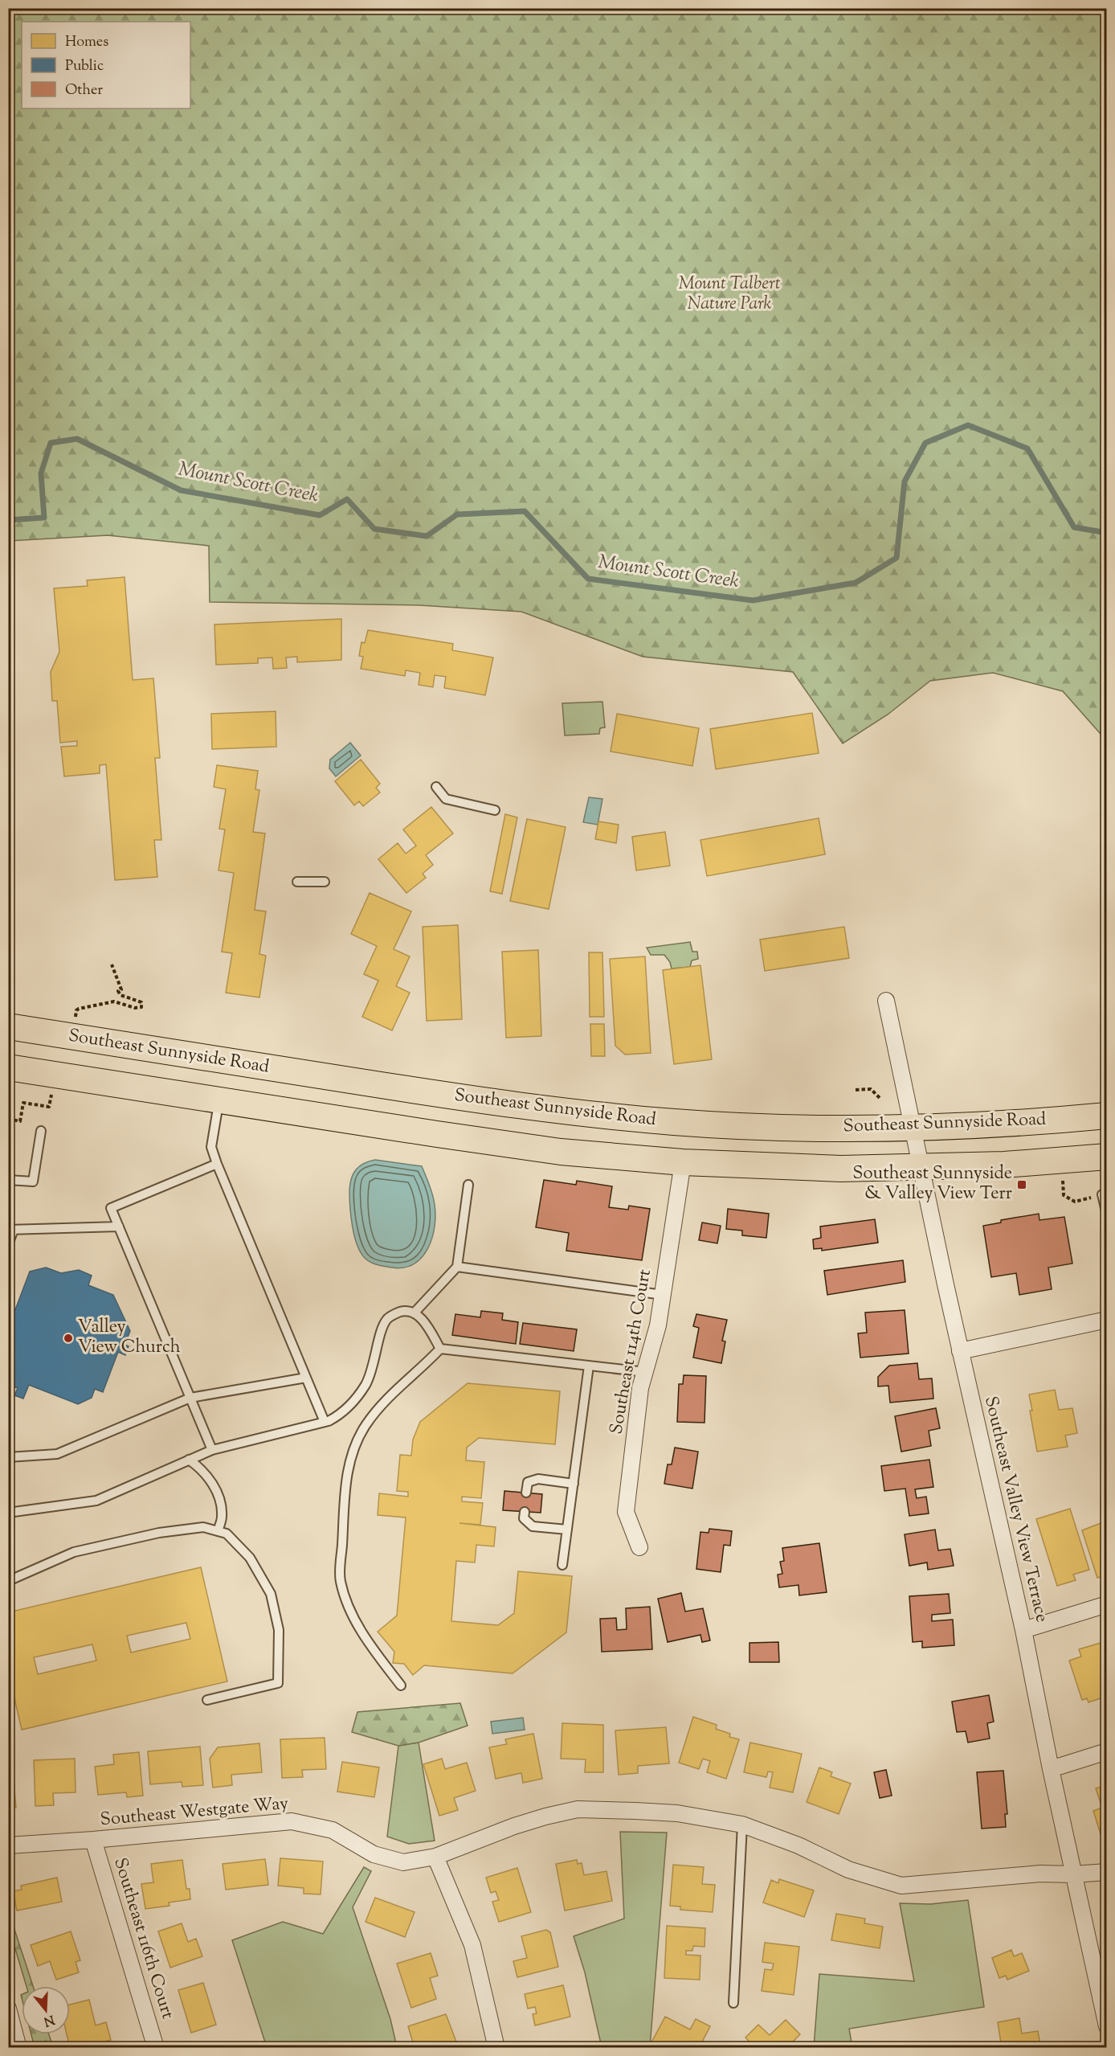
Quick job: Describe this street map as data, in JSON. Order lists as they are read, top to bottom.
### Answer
{
  "streets": {
    "main road": ["Southeast Sunnyside Road"],
    "street": [
      "Southeast 114th Court",
      "Southeast Valley View Terrace",
      "Southeast Westgate Way",
      "Southeast 116th Court"
    ]
  },
  "crossings": [
    ["Southeast Sunnyside Road", "Southeast Valley View Terrace"],
    ["Southeast Valley View Terrace", "Southeast Westgate Way"],
    ["Southeast Westgate Way", "Southeast 116th Court"]
  ],
  "water": ["Mount Scott Creek"],
  "parks": ["Mount Talbert Nature Park"],
  "places": {
    "transit": ["Southeast Sunnyside & Valley View Terr"],
    "other": ["Valley View Church"]
  },
  "legend": ["Homes", "Public", "Other"],
  "north": "bottom"
}
